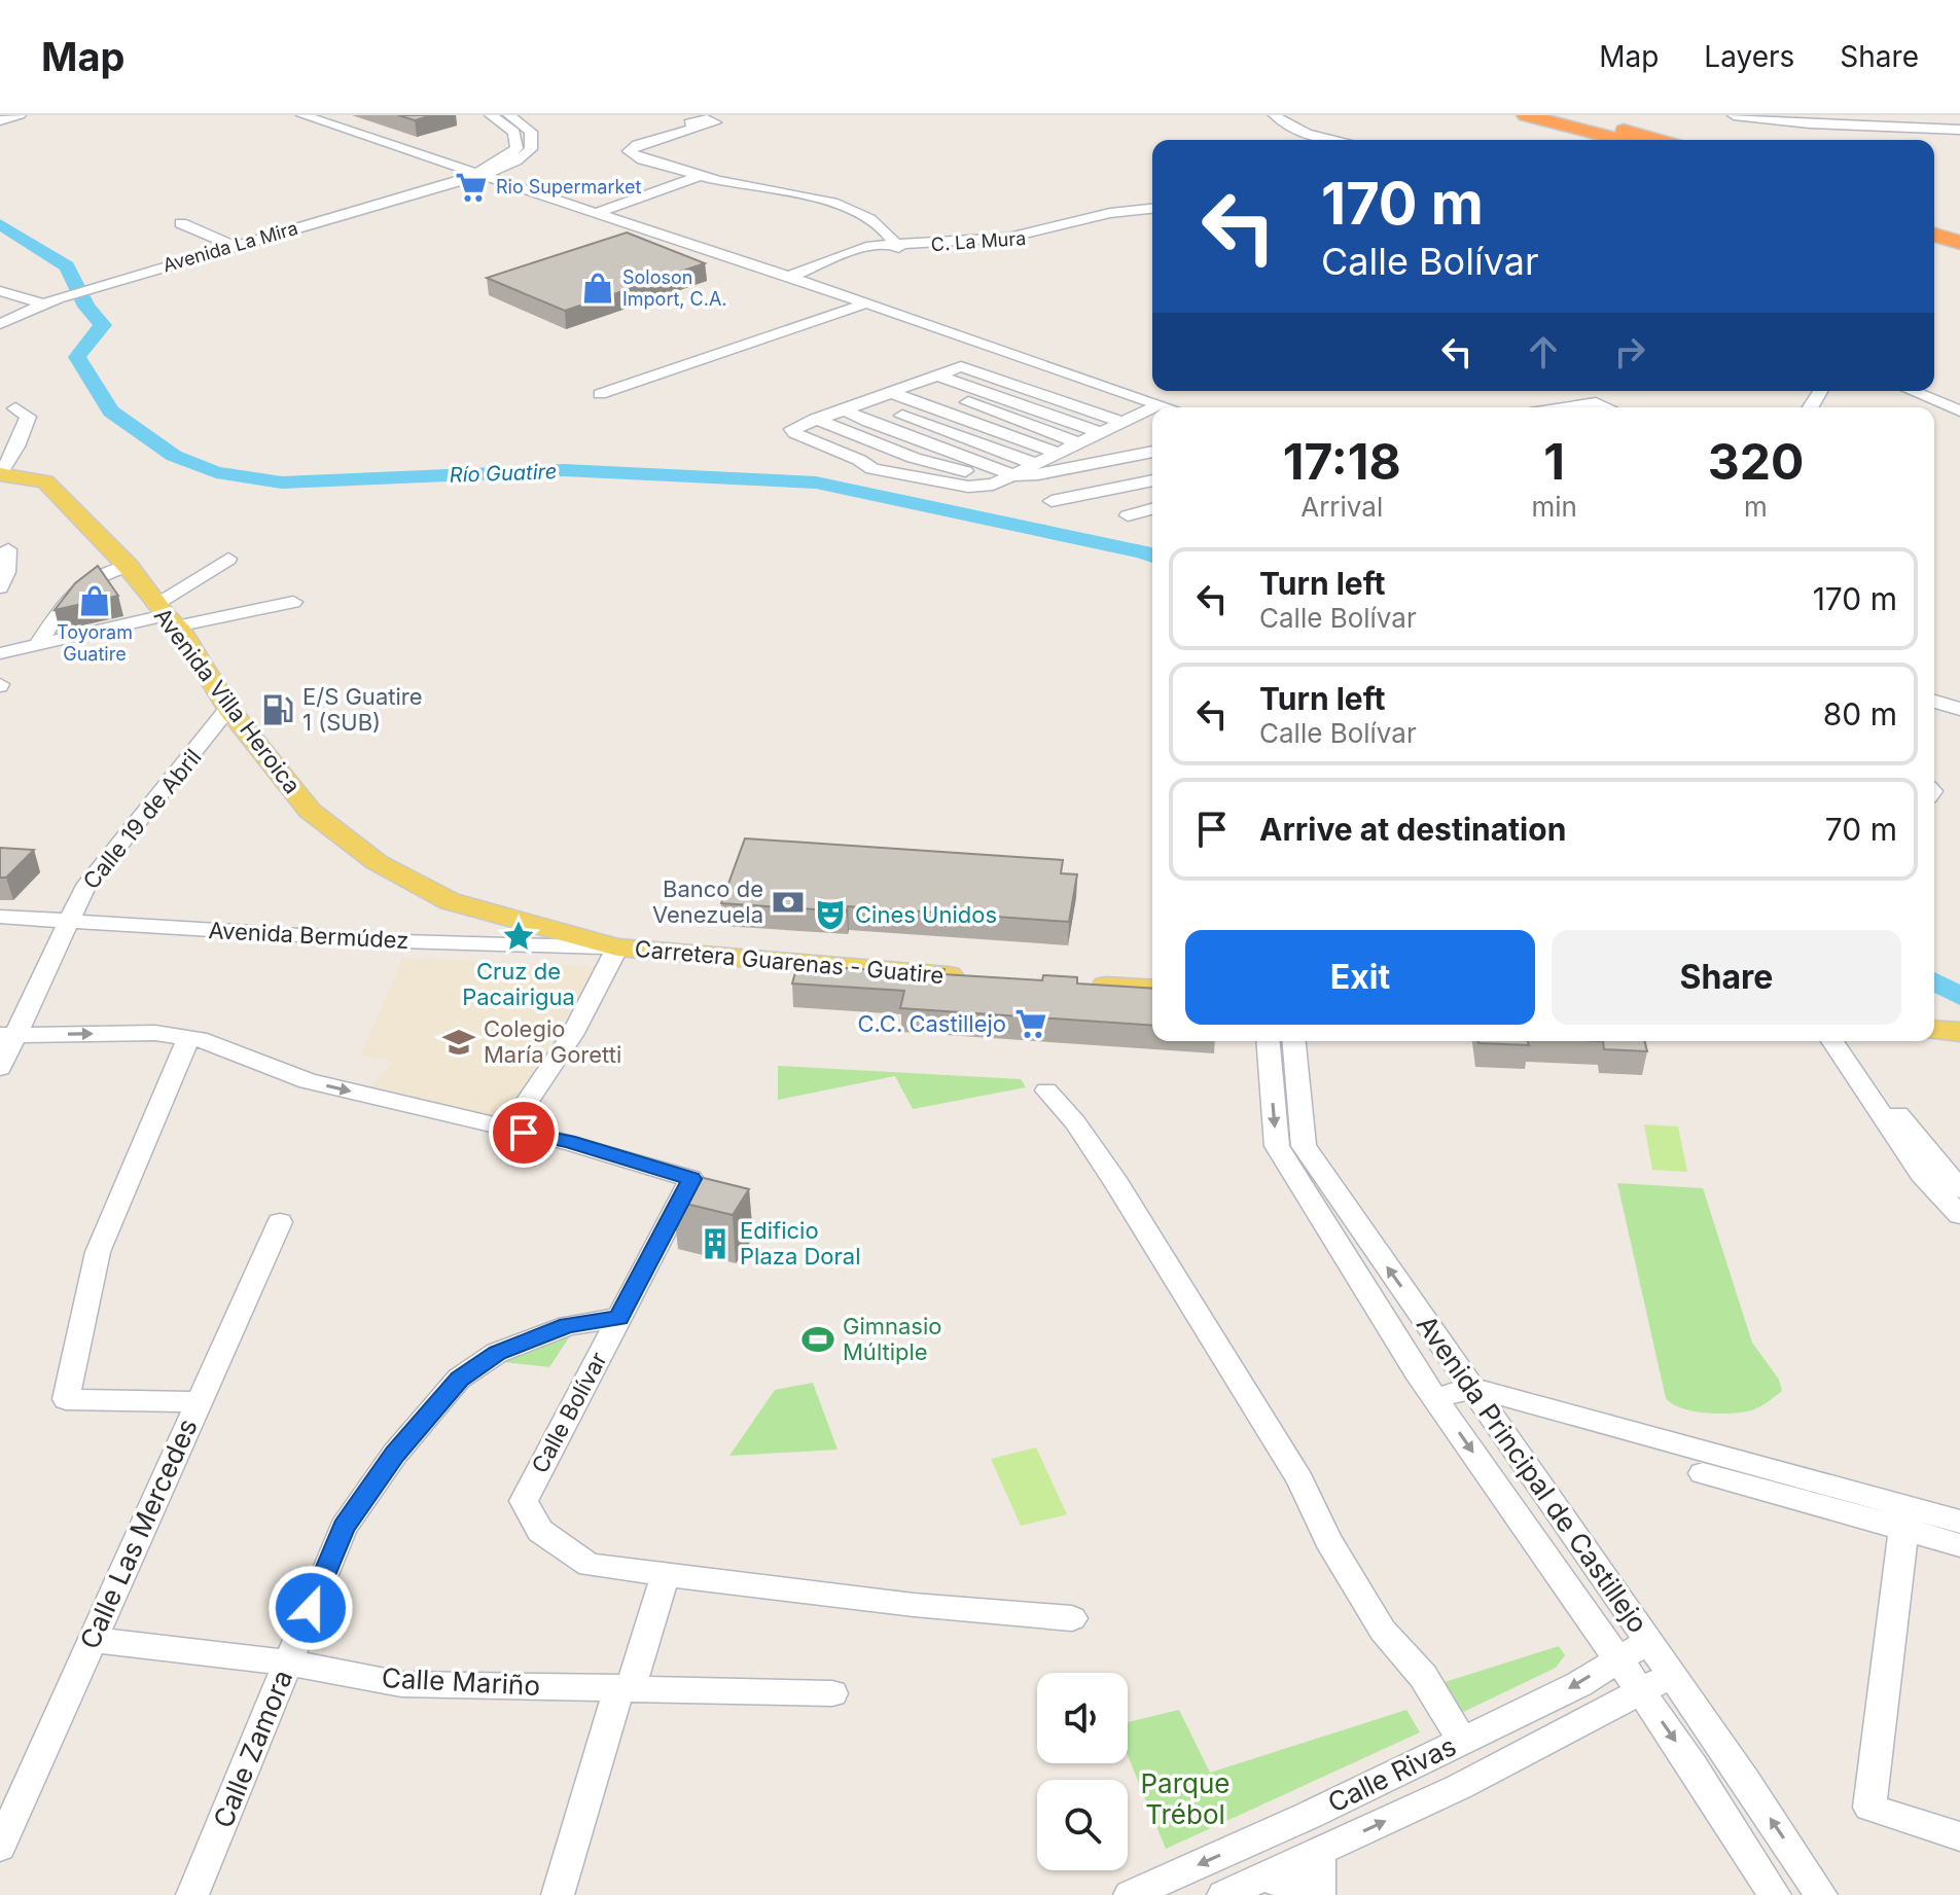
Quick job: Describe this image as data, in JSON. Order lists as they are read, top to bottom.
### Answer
{
  "streets": {
    "main road": ["Avenida Villa Heroica", "Carretera Guarenas - Guatire"],
    "street": [
      "C. La Mura",
      "Avenida La Mira",
      "Calle 19 de Abril",
      "Avenida Bermúdez",
      "Calle Bolívar",
      "Avenida Principal de Castillejo",
      "Calle Las Mercedes",
      "Calle Mariño",
      "Calle Zamora",
      "Calle Rivas"
    ]
  },
  "crossings": [
    ["Avenida Villa Heroica", "Calle 19 de Abril"],
    ["Avenida Villa Heroica", "Avenida Bermúdez"],
    ["Avenida Villa Heroica", "Carretera Guarenas - Guatire"],
    ["Calle 19 de Abril", "Avenida Bermúdez"],
    ["Calle 19 de Abril", "Calle Bolívar"],
    ["Avenida Bermúdez", "Carretera Guarenas - Guatire"],
    ["Calle Bolívar", "Calle Zamora"],
    ["Avenida Principal de Castillejo", "Calle Rivas"],
    ["Calle Las Mercedes", "Calle Mariño"],
    ["Calle Mariño", "Calle Zamora"]
  ],
  "water": ["Río Guatire"],
  "parks": ["Parque Trébol"],
  "places": {
    "supermarket": ["Rio Supermarket", "C.C. Castillejo"],
    "shop": ["Soloson Import, C.A.", "Toyoram Guatire"],
    "fuel station": ["E/S Guatire 1 (SUB)"],
    "bank": ["Banco de Venezuela"],
    "theatre": ["Cines Unidos"],
    "place": ["Cruz de Pacairigua"],
    "school or university": ["Colegio María Goretti"],
    "building": ["Edificio Plaza Doral"],
    "sports": ["Gimnasio Múltiple"]
  },
  "page": {
    "header": "Map",
    "nav": ["Map", "Layers", "Share"],
    "turn": ["170 m", "Calle Bolívar"],
    "eta": [
      "17:18",
      "Arrival",
      "1",
      "min",
      "320",
      "m"
    ],
    "list": [
      {
        "name": "Turn left",
        "note": "Calle Bolívar",
        "value": "170 m"
      },
      {
        "name": "Turn left",
        "note": "Calle Bolívar",
        "value": "80 m"
      },
      {
        "name": "Arrive at destination",
        "value": "70 m"
      }
    ],
    "buttons": ["Exit", "Share"]
  }
}
